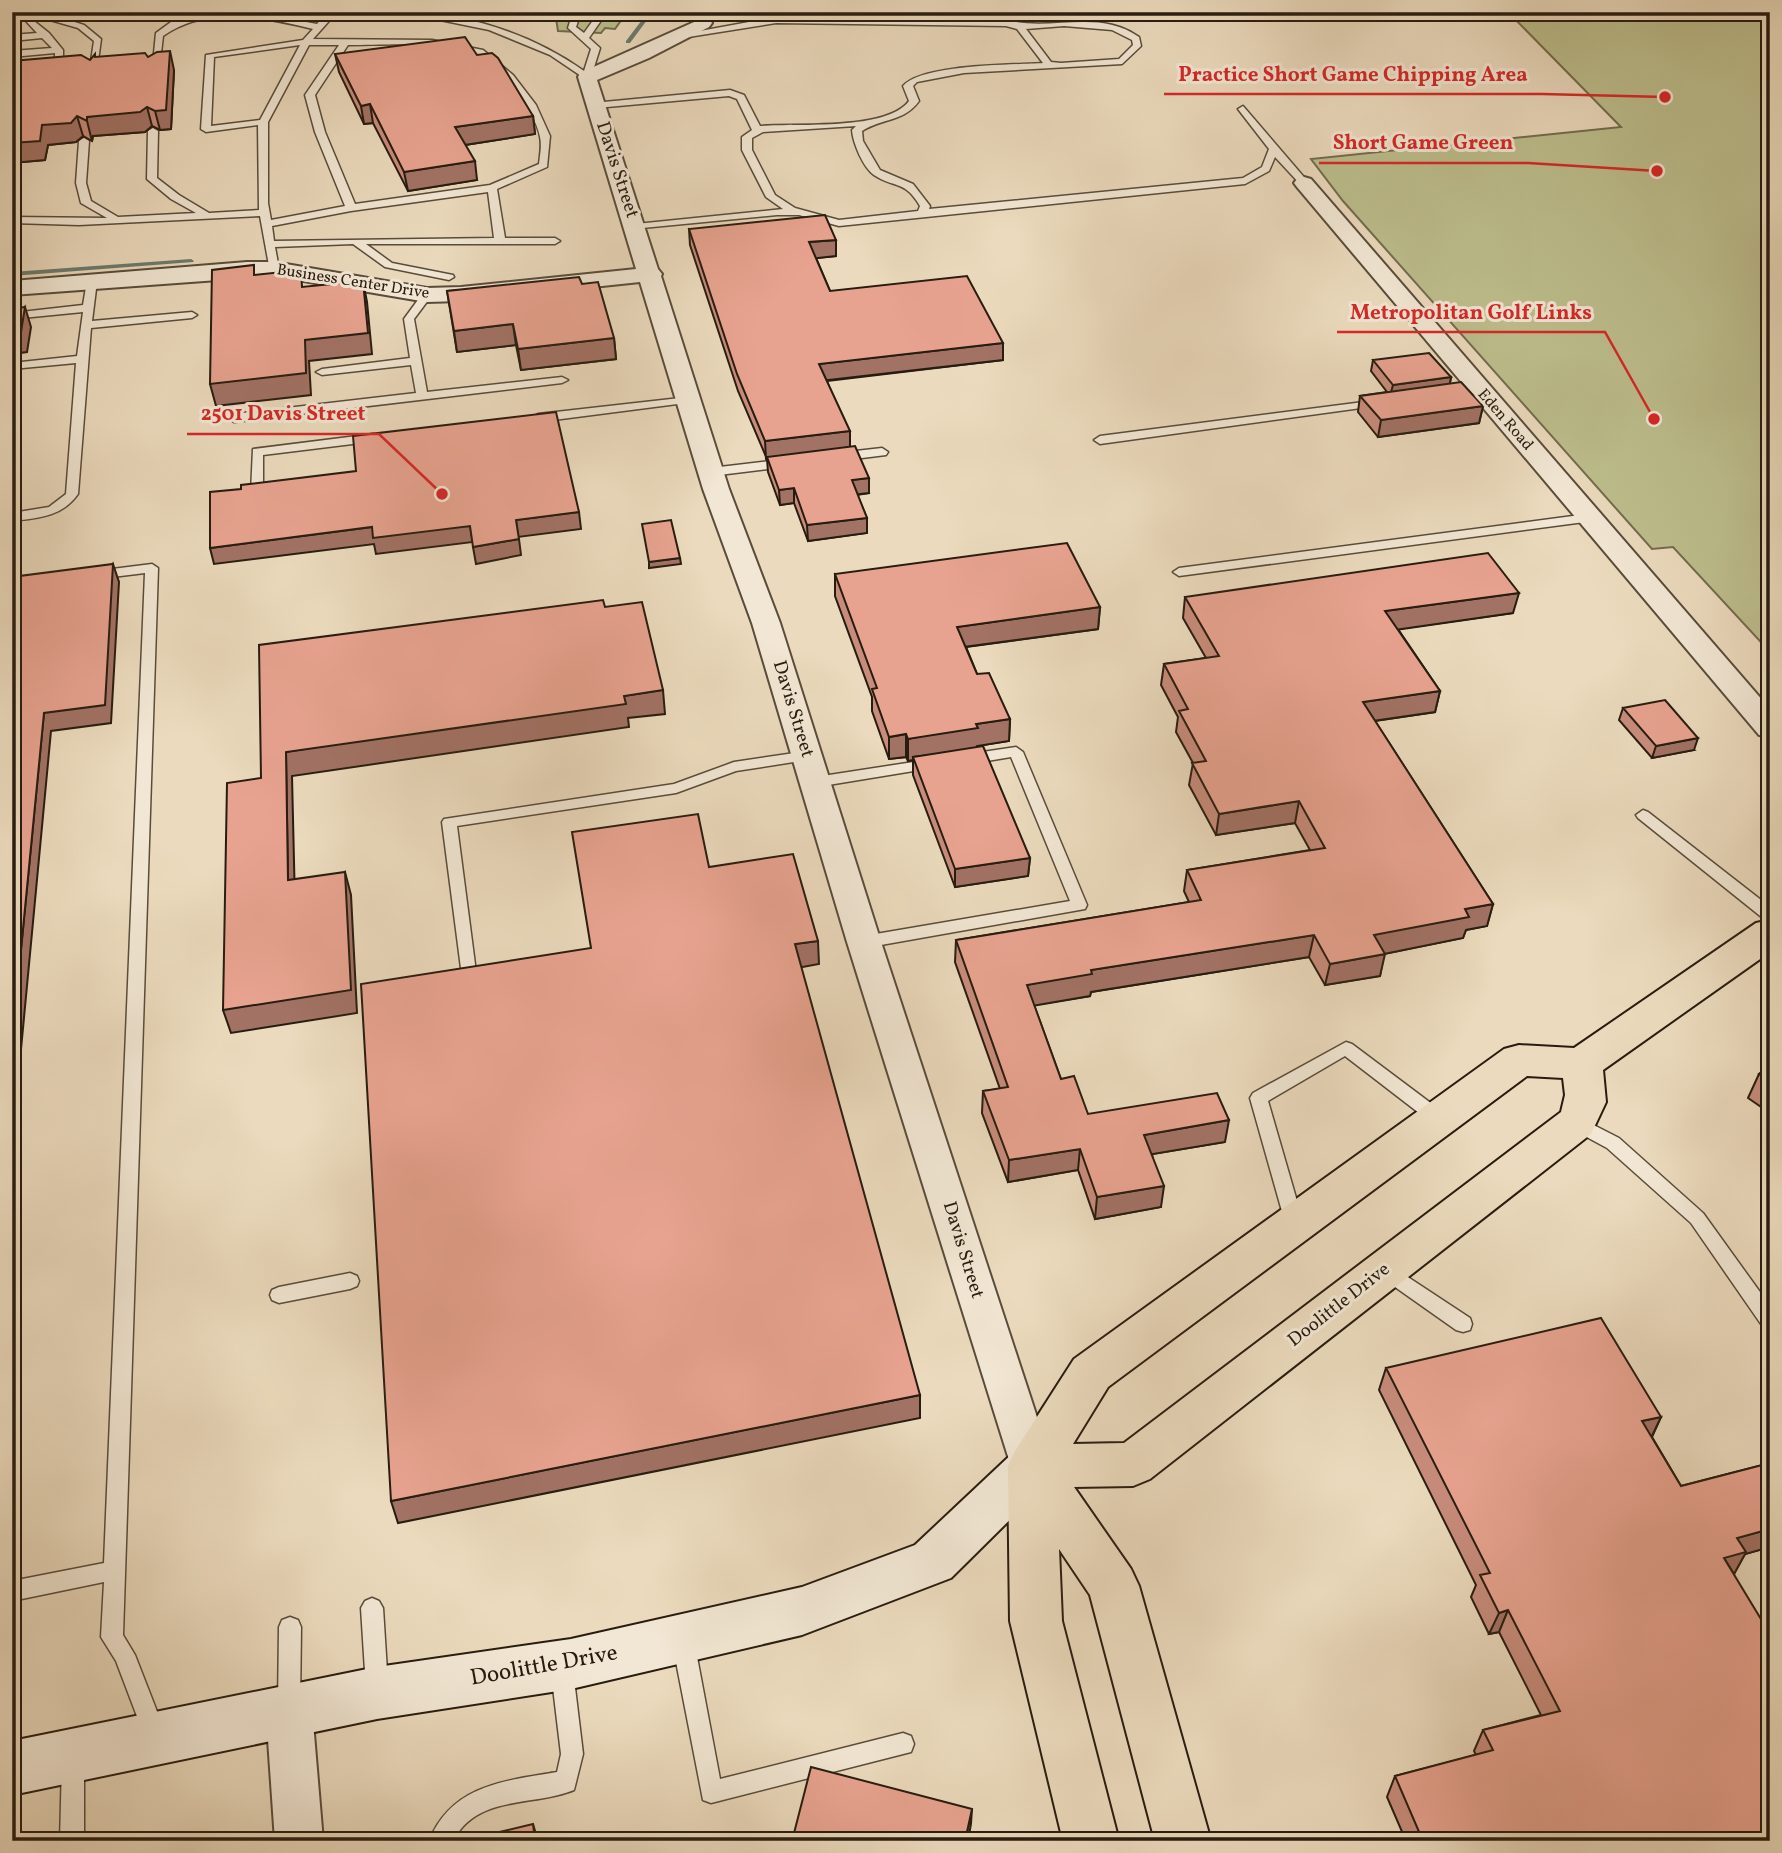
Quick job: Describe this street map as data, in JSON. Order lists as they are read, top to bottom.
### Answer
{
  "streets": {
    "main road": ["Davis Street", "Doolittle Drive"],
    "street": ["Business Center Drive", "Eden Road"]
  },
  "crossings": [
    ["Davis Street", "Business Center Drive"],
    ["Davis Street", "Doolittle Drive"]
  ],
  "places": [
    "Practice Short Game Chipping Area",
    "Short Game Green",
    "Metropolitan Golf Links",
    "2501 Davis Street"
  ]
}
